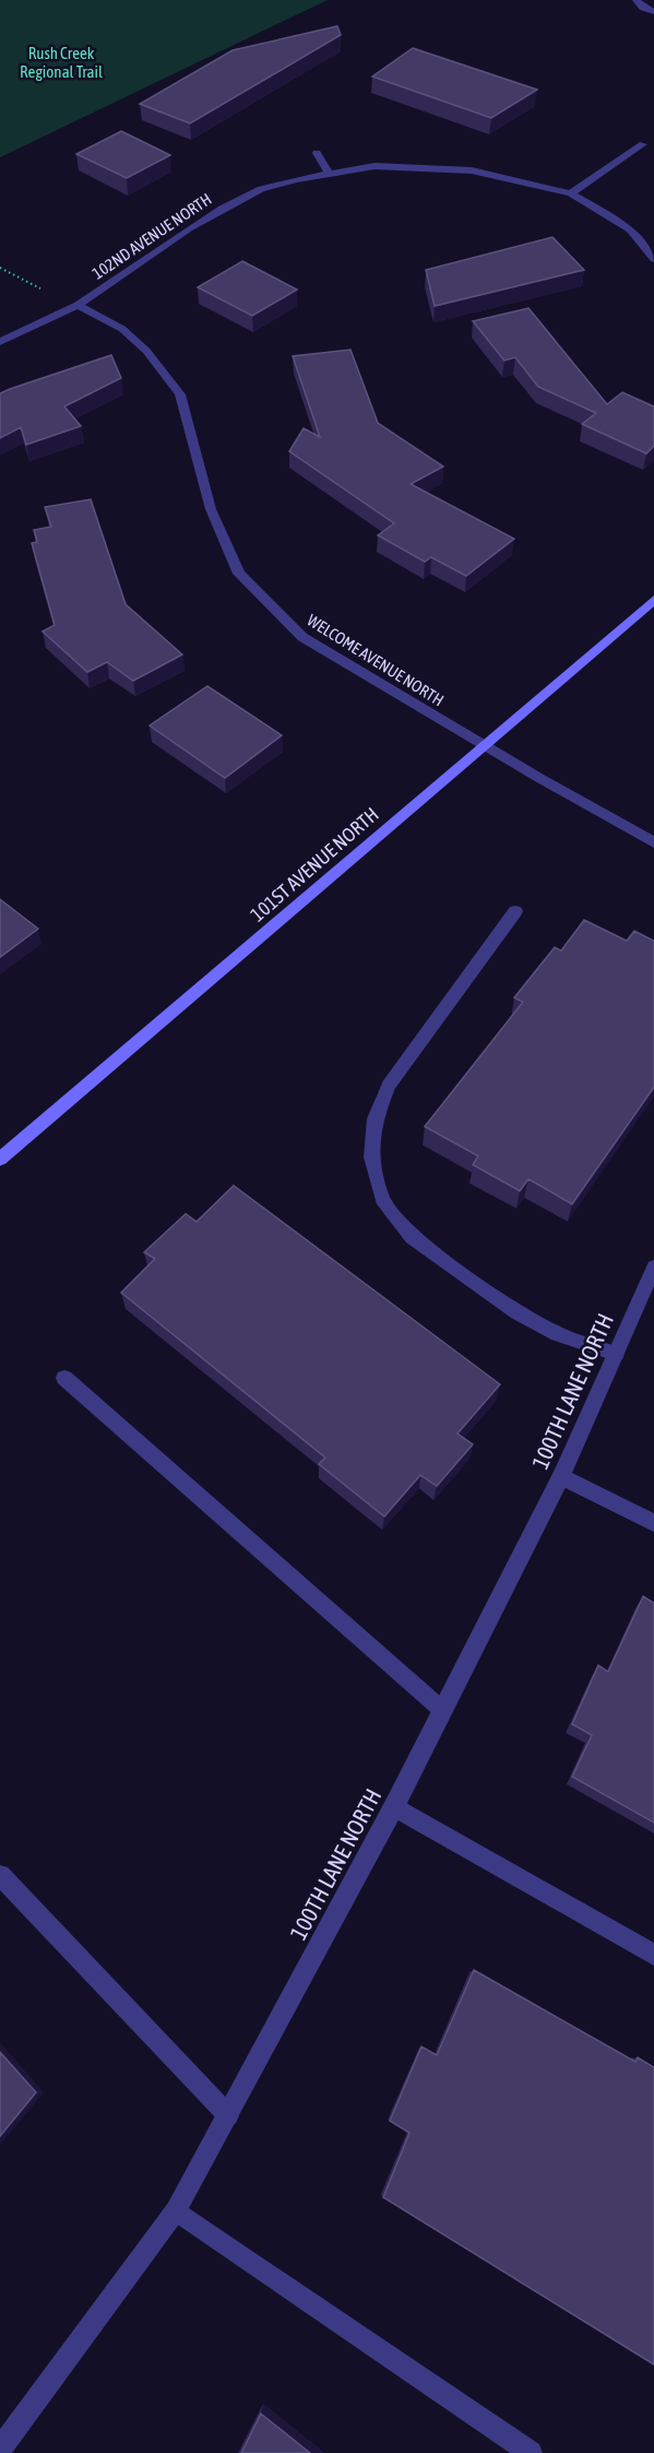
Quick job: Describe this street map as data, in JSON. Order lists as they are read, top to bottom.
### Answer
{
  "streets": {
    "street": [
      "102ND AVENUE NORTH",
      "WELCOME AVENUE NORTH",
      "101ST AVENUE NORTH",
      "100TH LANE NORTH"
    ]
  },
  "crossings": [
    ["102ND AVENUE NORTH", "WELCOME AVENUE NORTH"],
    ["WELCOME AVENUE NORTH", "101ST AVENUE NORTH"]
  ],
  "parks": ["Rush Creek Regional Trail"]
}
